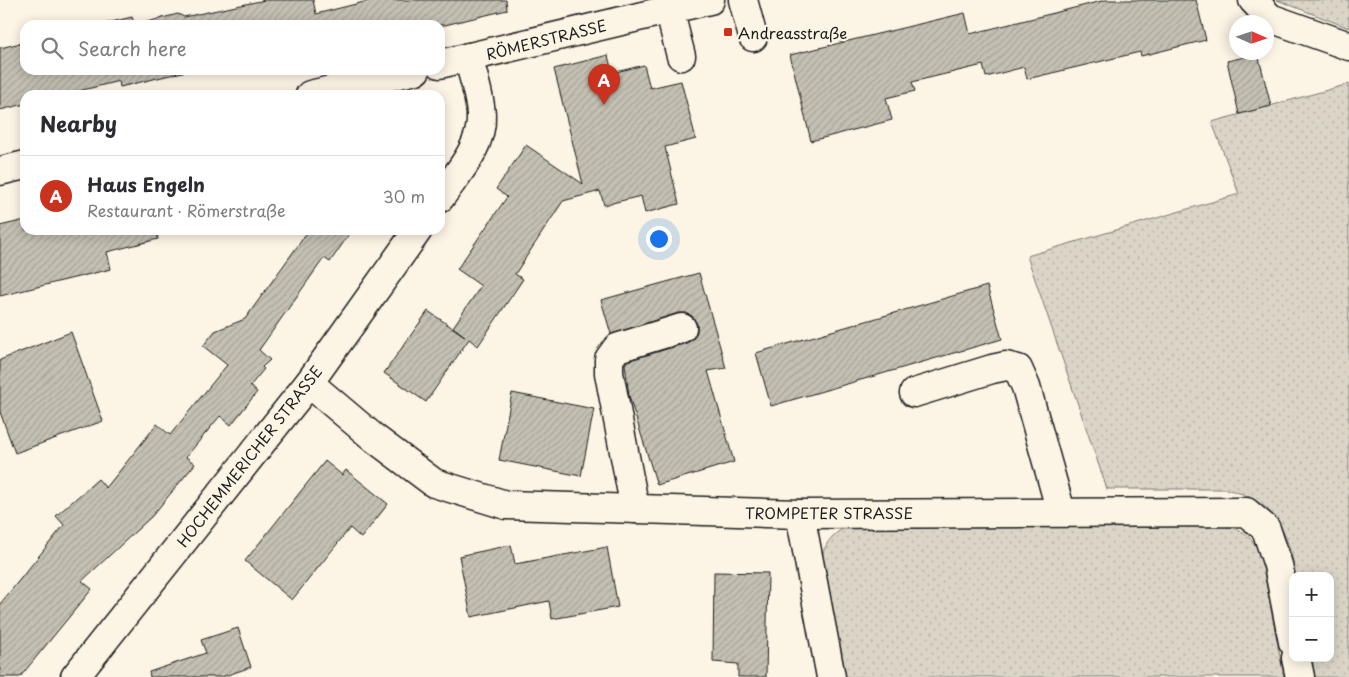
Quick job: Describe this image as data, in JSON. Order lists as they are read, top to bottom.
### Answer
{
  "streets": {
    "street": ["RÖMERSTRASSE", "HOCHEMMERICHER STRASSE", "TROMPETER STRASSE"]
  },
  "crossings": [
    ["HOCHEMMERICHER STRASSE", "TROMPETER STRASSE"]
  ],
  "places": {
    "transit": ["Andreasstraße"]
  },
  "north": "right",
  "page": {
    "search": "Search here",
    "pins": "A",
    "heading": "Nearby",
    "list": [
      {
        "mark": "A",
        "name": "Haus Engeln",
        "note": "Restaurant · Römerstraße",
        "value": "30 m"
      }
    ],
    "map_buttons": ["+", "−"]
  }
}
